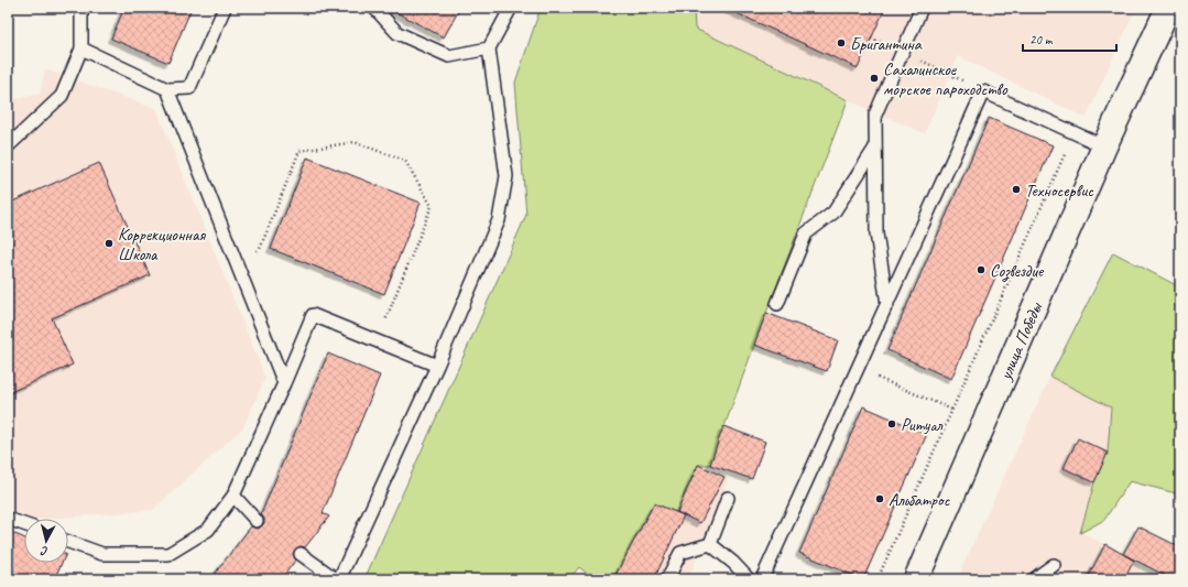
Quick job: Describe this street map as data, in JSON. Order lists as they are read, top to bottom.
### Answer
{
  "streets": {
    "main road": ["улица Победы"]
  },
  "places": [
    "Бригантина",
    "Сахалинское морское пароходство",
    "Техносервис",
    "Коррекционная Школа",
    "Созвездие",
    "Ритуал",
    "Альбатрос"
  ],
  "scale_bar": "20 m",
  "north": "bottom"
}
